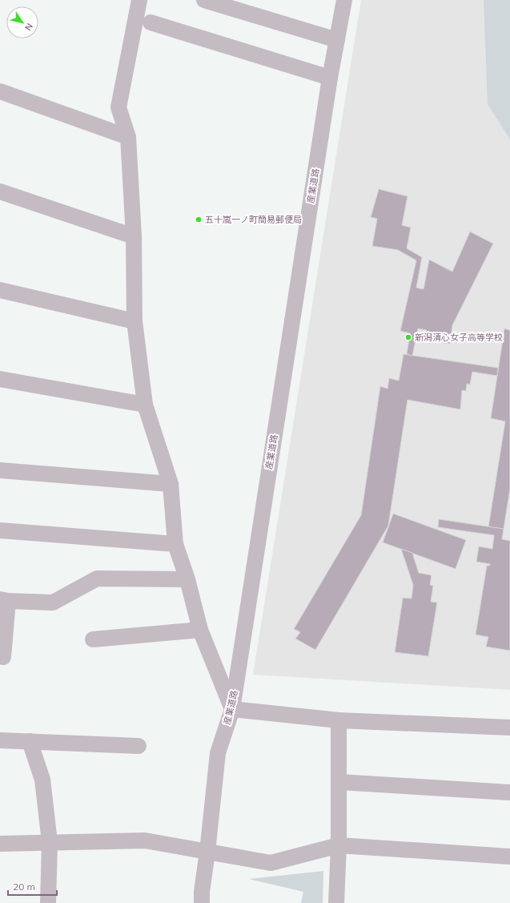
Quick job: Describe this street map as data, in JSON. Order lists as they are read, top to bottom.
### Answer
{
  "streets": {
    "street": ["産業道路"]
  },
  "places": ["五十嵐一ノ町簡易郵便局", "新潟清心女子高等学校"],
  "scale_bar": "20 m",
  "north": "bottom right"
}
